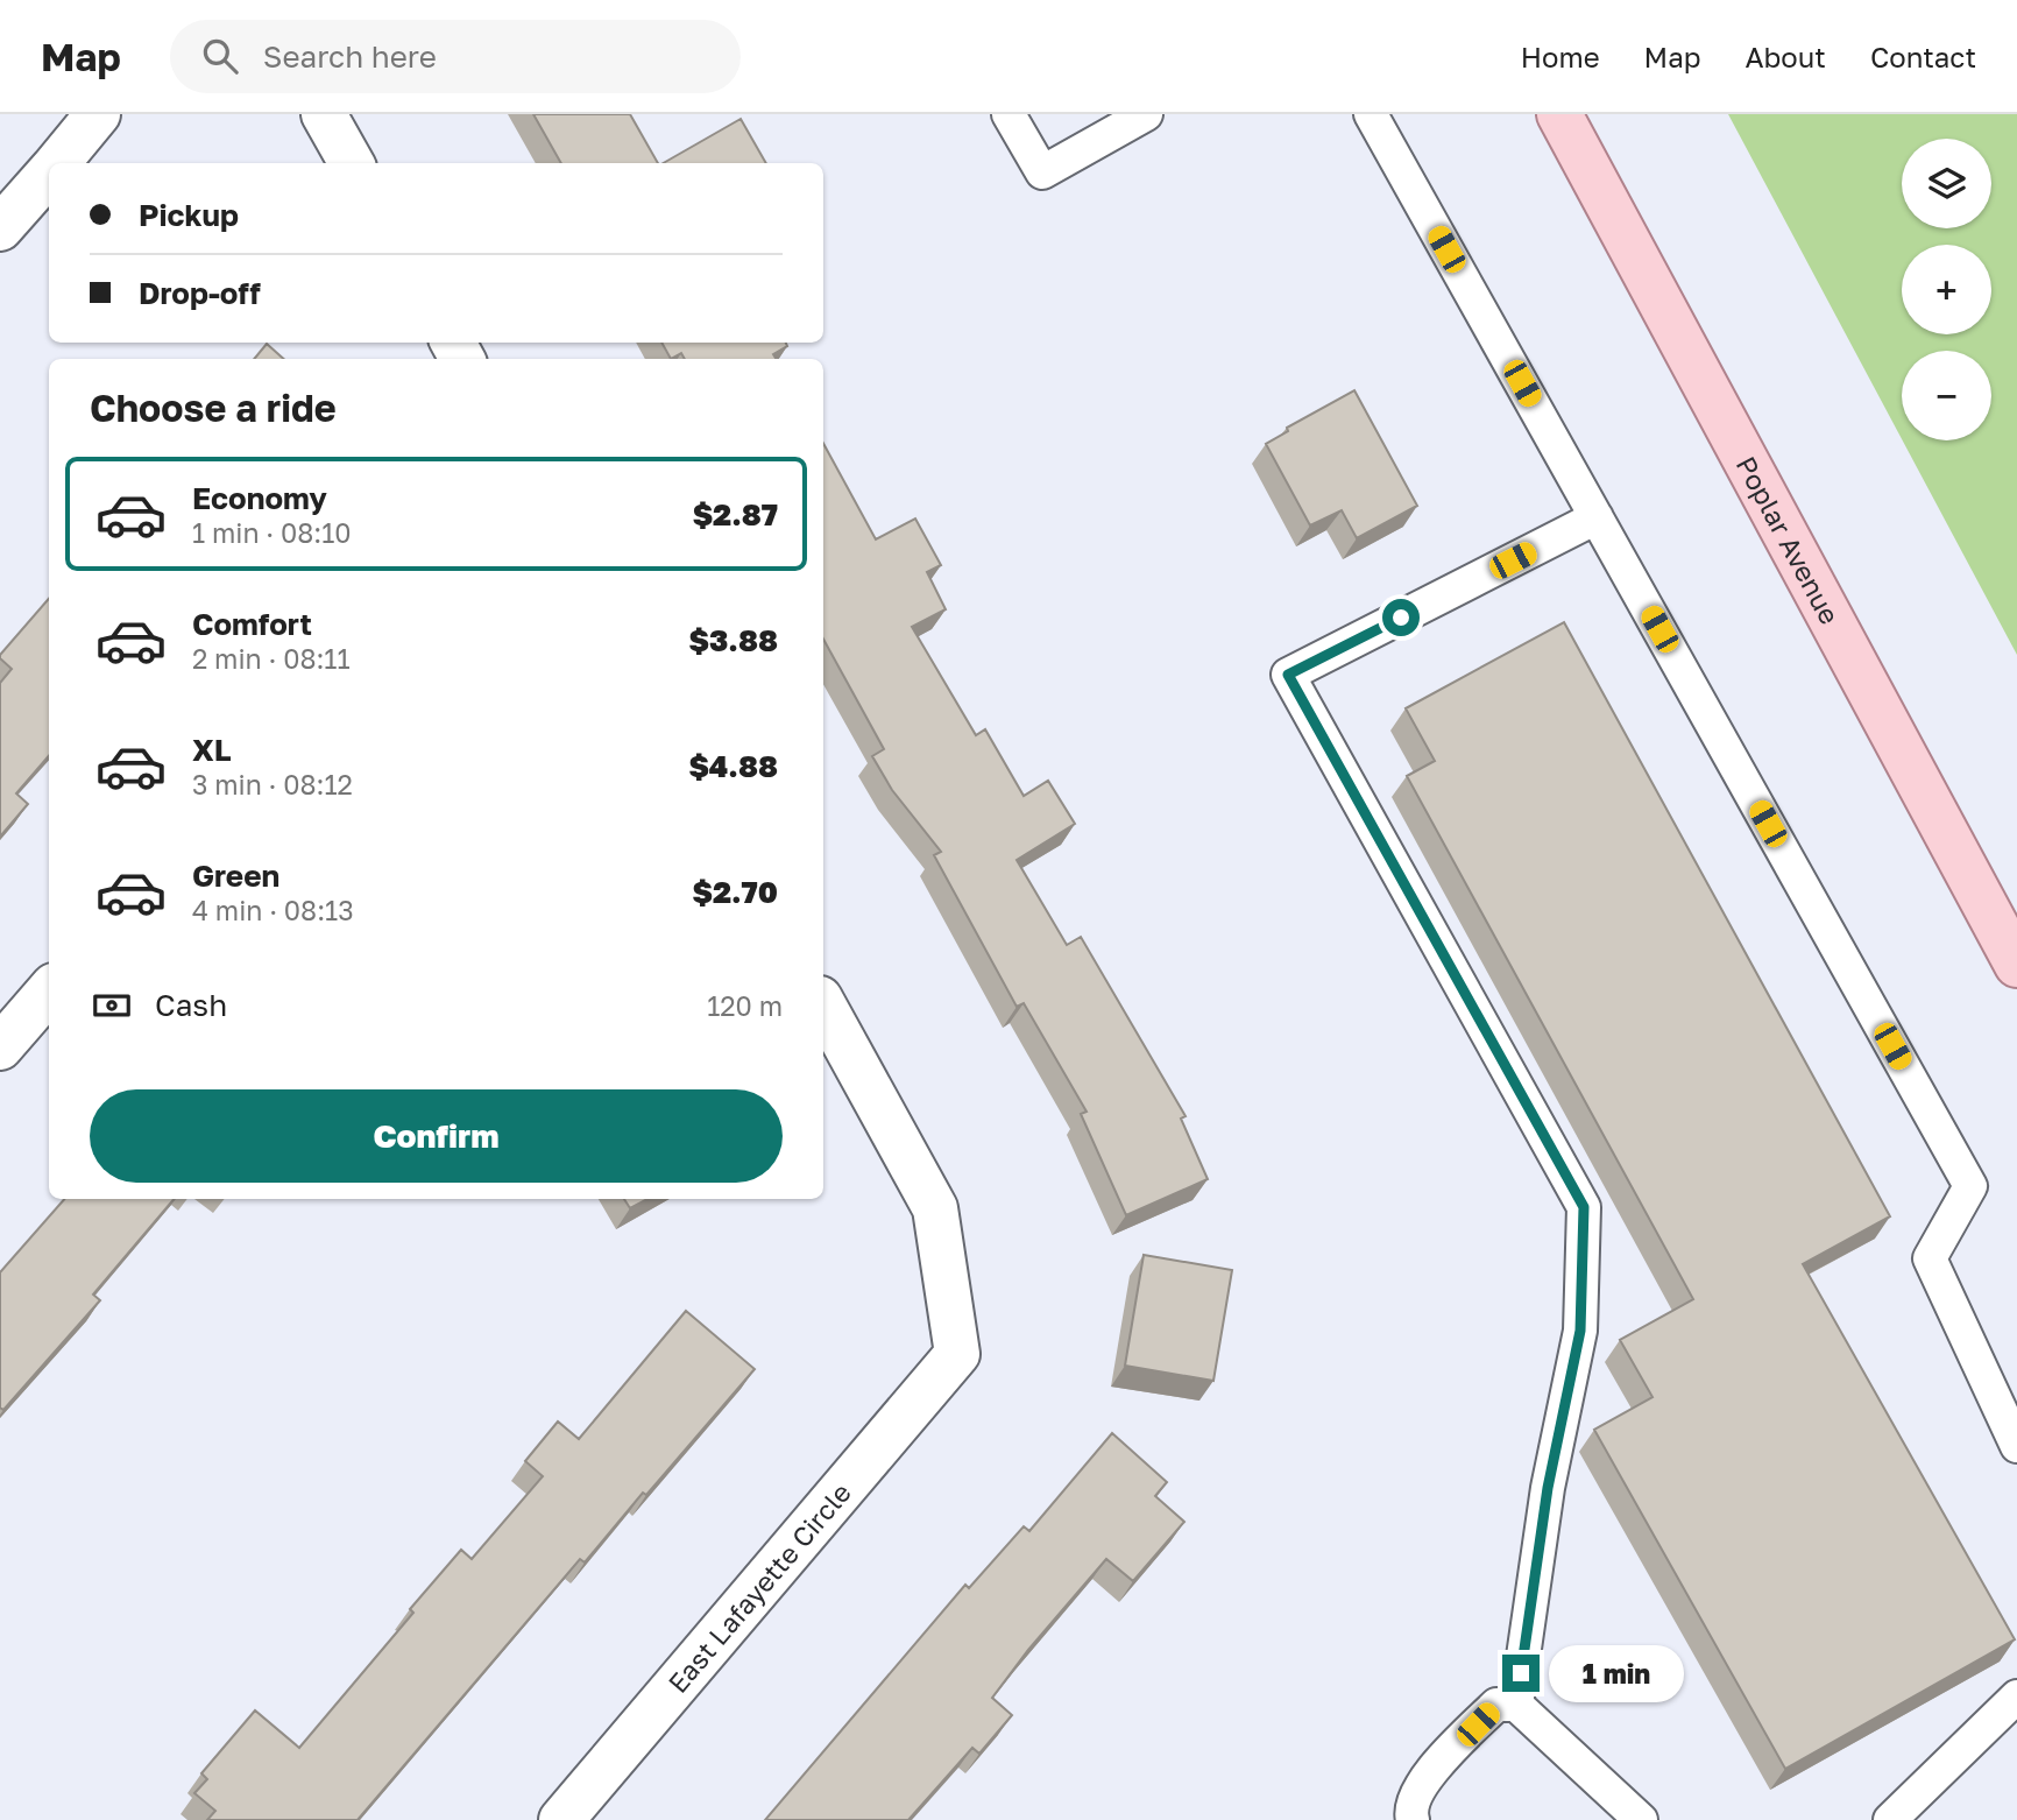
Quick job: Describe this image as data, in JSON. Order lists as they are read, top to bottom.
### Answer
{
  "streets": {
    "main road": ["Poplar Avenue"],
    "street": ["East Lafayette Circle"]
  },
  "page": {
    "header": "Map",
    "search": "Search here",
    "nav": [
      "Home",
      "Map",
      "About",
      "Contact"
    ],
    "map_buttons": ["+", "−"],
    "banner": ["Pickup", "Drop-off"],
    "heading": "Choose a ride",
    "list": [
      {
        "name": "Economy",
        "note": "1 min · 08:10",
        "value": "$2.87"
      },
      {
        "name": "Comfort",
        "note": "2 min · 08:11",
        "value": "$3.88"
      },
      {
        "name": "XL",
        "note": "3 min · 08:12",
        "value": "$4.88"
      },
      {
        "name": "Green",
        "note": "4 min · 08:13",
        "value": "$2.70"
      }
    ],
    "pay": ["Cash", "120 m"],
    "buttons": "Confirm",
    "bubble": "1 min"
  }
}
